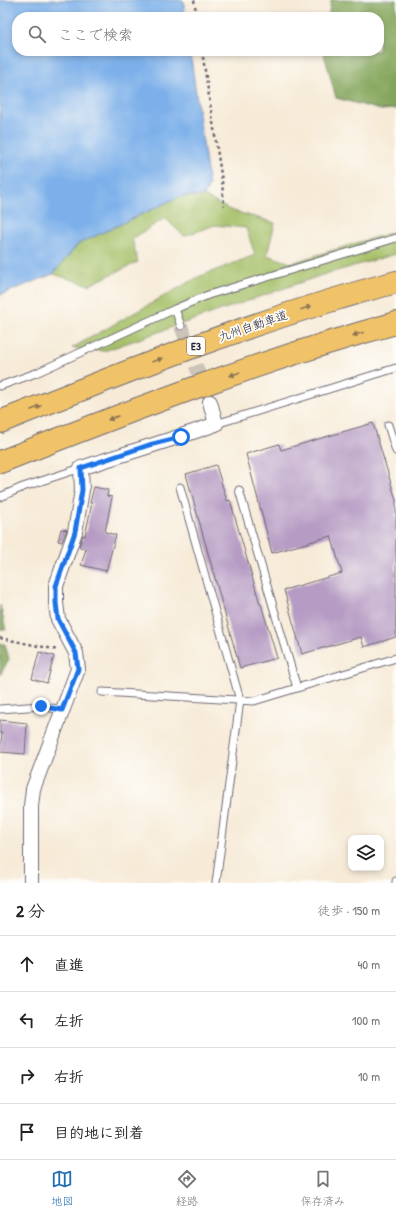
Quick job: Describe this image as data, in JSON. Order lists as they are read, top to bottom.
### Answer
{
  "streets": {
    "highway": ["九州自動車道", "E3"]
  },
  "page": {
    "search": "ここで検索",
    "heading": ["2 分", "徒歩 · 150 m"],
    "list": [
      ["直進", "40 m"],
      ["左折", "100 m"],
      ["右折", "10 m"],
      "目的地に到着"
    ],
    "nav": ["地図", "経路", "保存済み"]
  }
}
